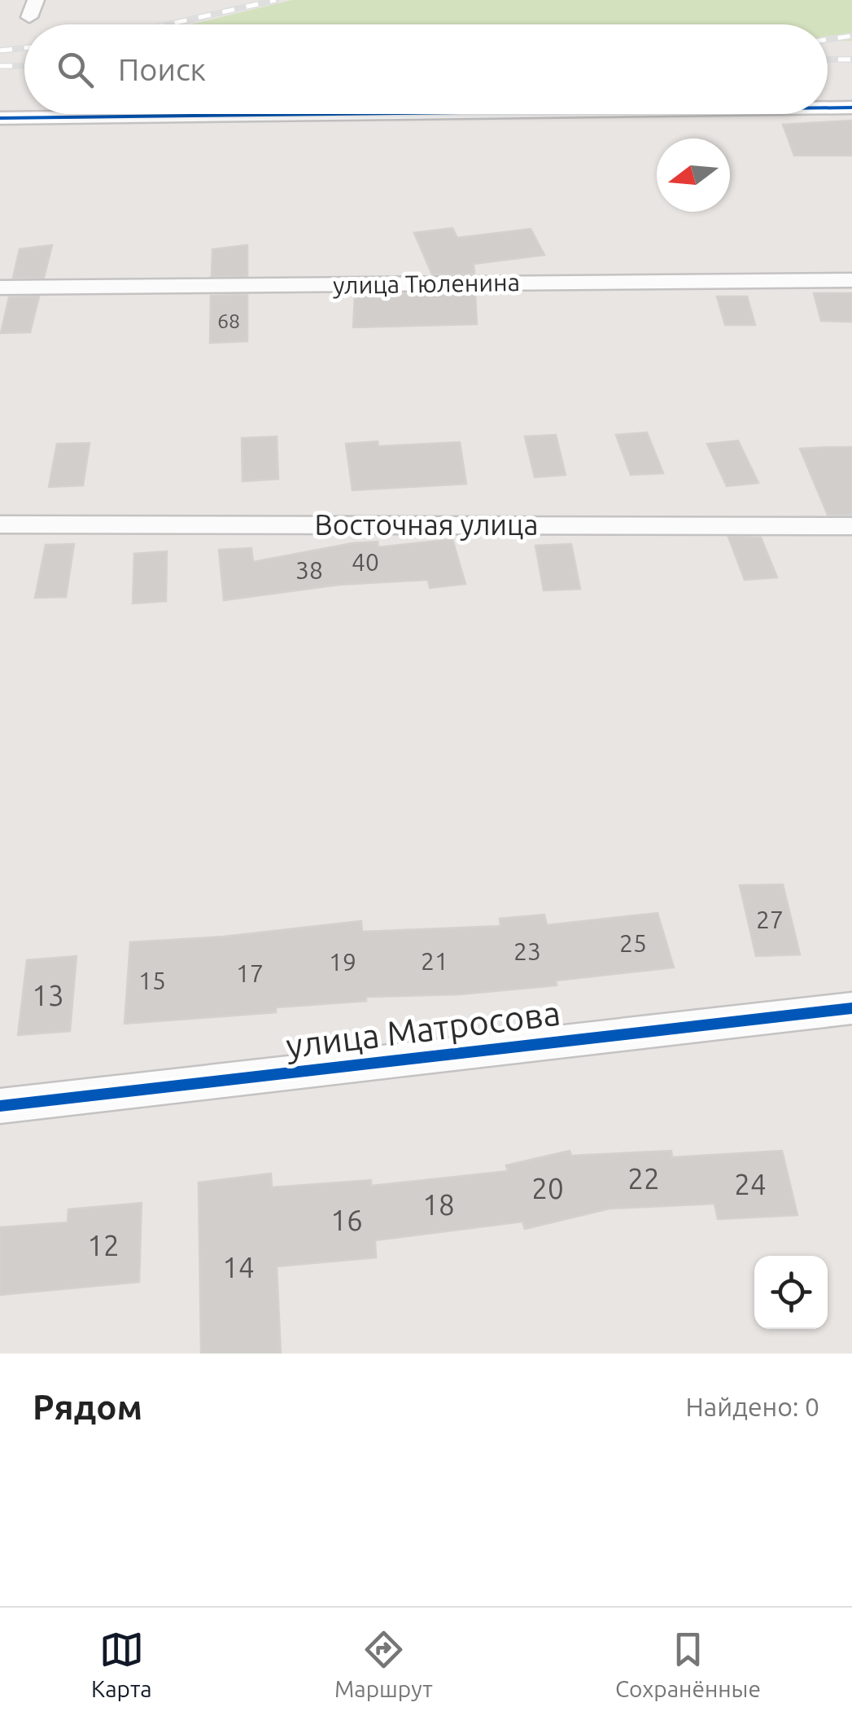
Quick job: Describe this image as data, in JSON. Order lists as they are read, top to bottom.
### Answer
{
  "streets": {
    "street": ["улица Тюленина", "Восточная улица", "улица Матросова"]
  },
  "house_numbers": [
    "68",
    "40",
    "38",
    "27",
    "25",
    "23",
    "21",
    "19",
    "17",
    "15",
    "13",
    "22",
    "24",
    "20",
    "18",
    "16",
    "12",
    "14"
  ],
  "north": "left",
  "page": {
    "search": "Поиск",
    "heading": ["Рядом", "Найдено: 0"],
    "nav": ["Карта", "Маршрут", "Сохранённые"]
  }
}
